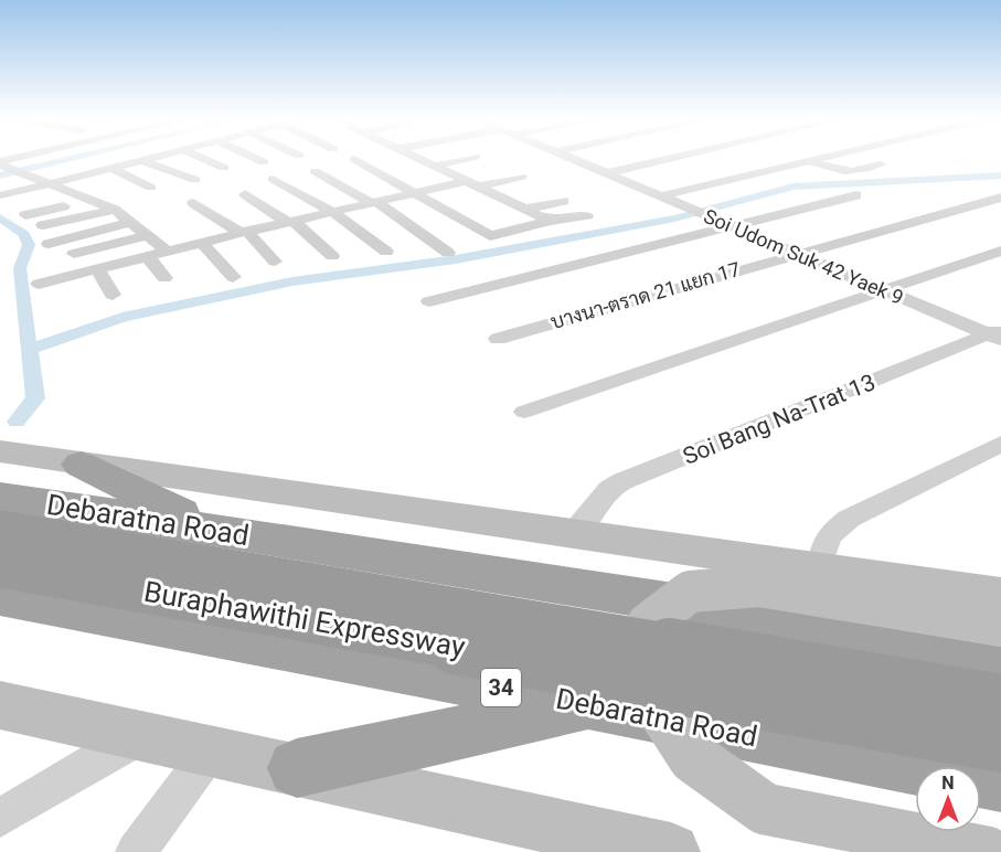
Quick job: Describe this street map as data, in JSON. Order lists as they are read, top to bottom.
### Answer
{
  "streets": {
    "highway": ["Debaratna Road", "Buraphawithi Expressway", "34"],
    "street": ["Soi Udom Suk 42 Yaek 9", "บางนา-ตราด 21 แยก 17", "Soi Bang Na-Trat 13"]
  },
  "crossings": [
    ["Soi Udom Suk 42 Yaek 9", "บางนา-ตราด 21 แยก 17"],
    ["Soi Udom Suk 42 Yaek 9", "Soi Bang Na-Trat 13"],
    ["Soi Bang Na-Trat 13", "Debaratna Road"]
  ],
  "north": "top"
}
